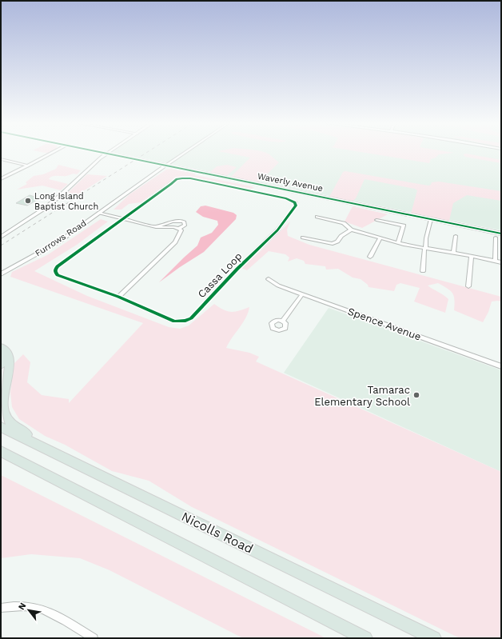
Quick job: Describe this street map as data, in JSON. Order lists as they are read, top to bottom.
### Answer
{
  "streets": {
    "highway": ["Nicolls Road"],
    "street": [
      "Waverly Avenue",
      "Furrows Road",
      "Cassa Loop",
      "Spence Avenue"
    ]
  },
  "crossings": [
    ["Waverly Avenue", "Furrows Road"]
  ],
  "places": ["Long Island Baptist Church", "Tamarac Elementary School"],
  "north": "top left"
}
